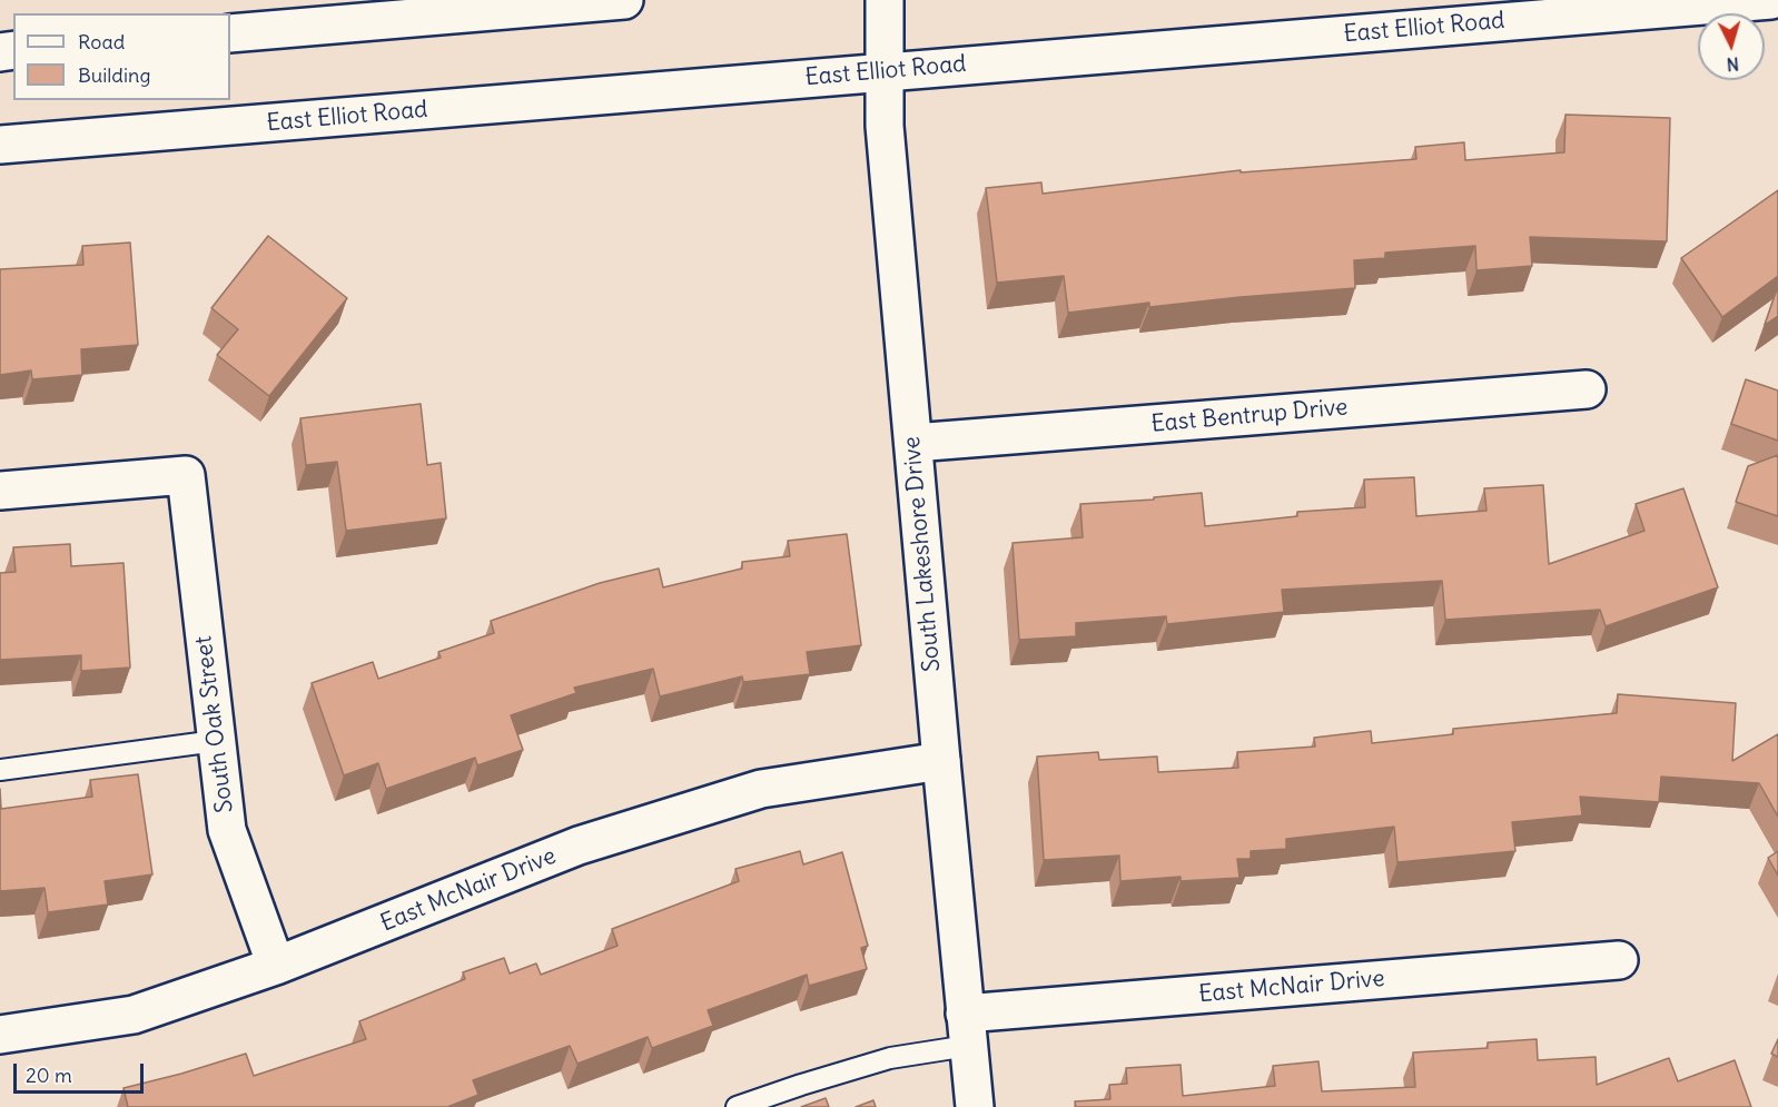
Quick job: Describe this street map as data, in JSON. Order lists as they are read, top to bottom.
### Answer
{
  "streets": {
    "street": [
      "East Elliot Road",
      "East Bentrup Drive",
      "South Lakeshore Drive",
      "South Oak Street",
      "East McNair Drive"
    ]
  },
  "crossings": [
    ["East Elliot Road", "South Lakeshore Drive"],
    ["East Bentrup Drive", "South Lakeshore Drive"],
    ["South Lakeshore Drive", "East McNair Drive"],
    ["South Oak Street", "East McNair Drive"]
  ],
  "legend": ["Road", "Building"],
  "scale_bar": "20 m",
  "north": "bottom"
}
